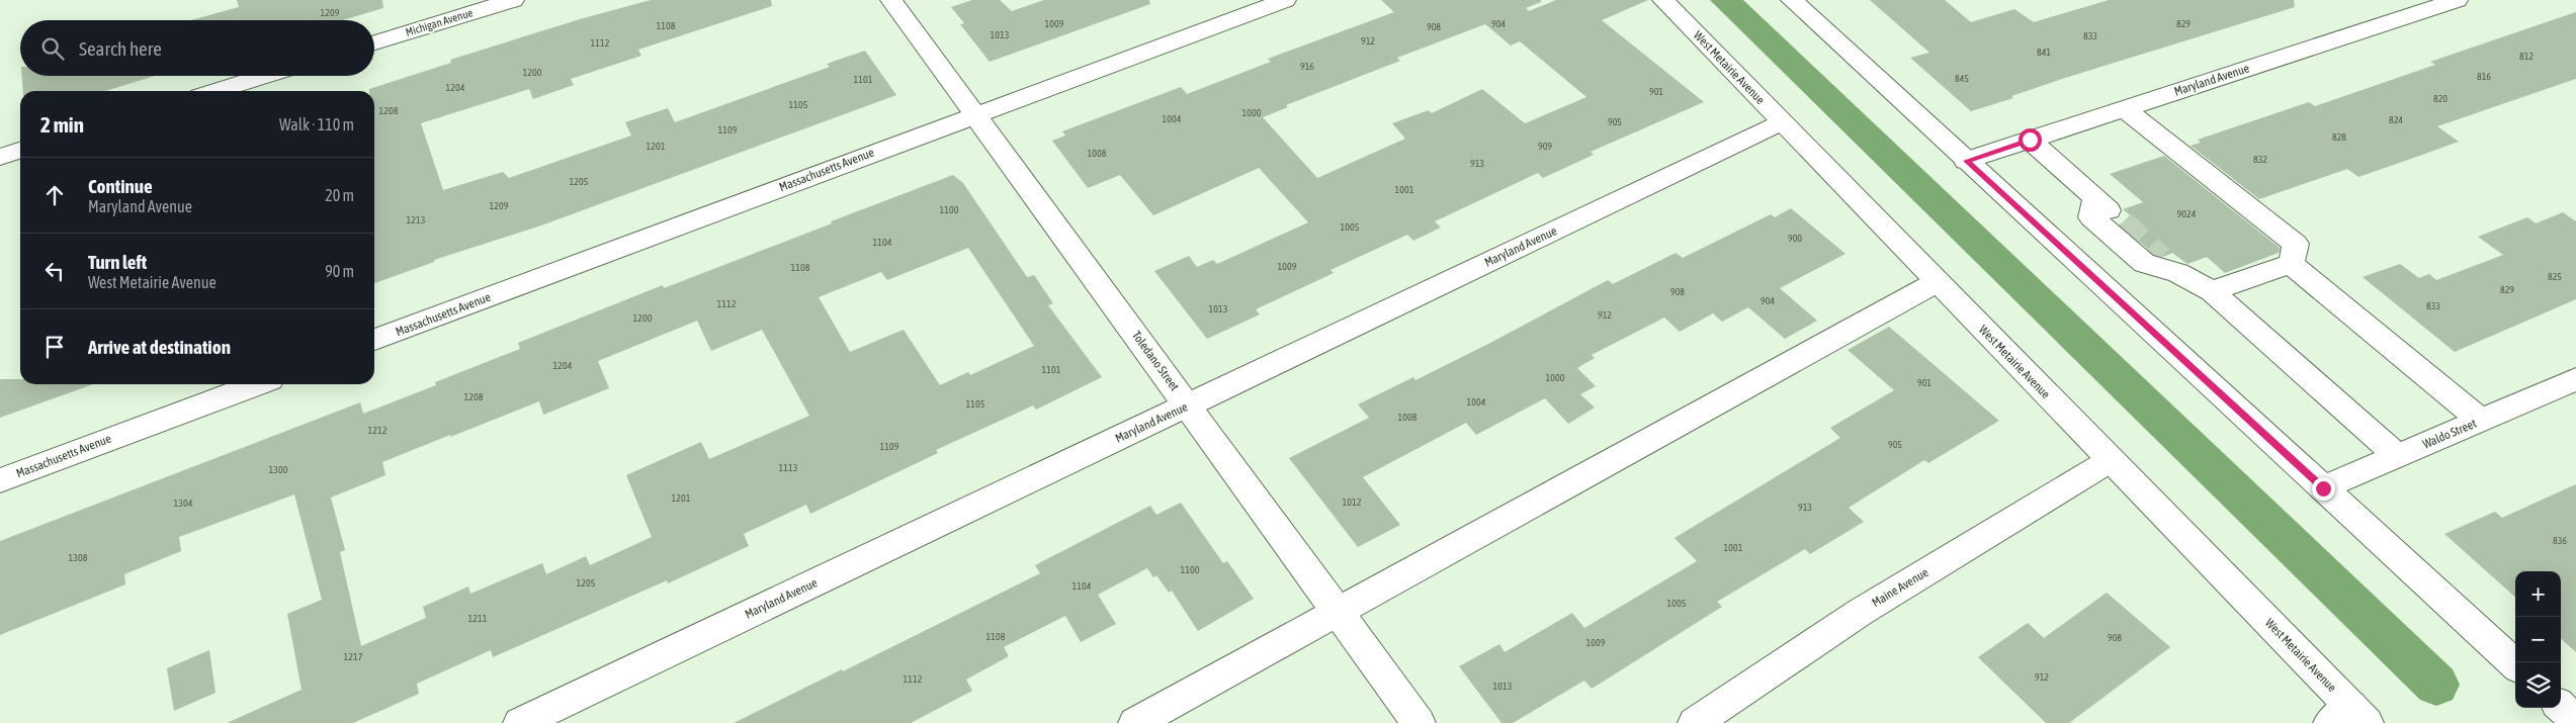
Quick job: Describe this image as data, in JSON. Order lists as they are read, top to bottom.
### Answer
{
  "streets": {
    "street": [
      "Michigan Avenue",
      "West Metairie Avenue",
      "Maryland Avenue",
      "Massachusetts Avenue",
      "Toledano Street",
      "Waldo Street",
      "Maine Avenue"
    ]
  },
  "crossings": [
    ["West Metairie Avenue", "Maryland Avenue"],
    ["West Metairie Avenue", "Maine Avenue"],
    ["Maryland Avenue", "Toledano Street"],
    ["Massachusetts Avenue", "Toledano Street"]
  ],
  "house_numbers": [
    "1209",
    "1009",
    "904",
    "829",
    "1108",
    "908",
    "1013",
    "833",
    "912",
    "1112",
    "841",
    "812",
    "916",
    "1200",
    "816",
    "845",
    "1101",
    "1204",
    "901",
    "820",
    "1105",
    "1208",
    "1000",
    "1004",
    "824",
    "905",
    "1109",
    "828",
    "1201",
    "909",
    "1008",
    "832",
    "913",
    "1205",
    "1001",
    "1209",
    "1100",
    "9024",
    "1213",
    "1005",
    "900",
    "1104",
    "1009",
    "1108",
    "825",
    "829",
    "908",
    "904",
    "1112",
    "833",
    "1013",
    "912",
    "1200",
    "1204",
    "1101",
    "1000",
    "901",
    "1208",
    "1004",
    "1105",
    "1008",
    "1212",
    "905",
    "1109",
    "1113",
    "1300",
    "1201",
    "1012",
    "1304",
    "913",
    "836",
    "1001",
    "1308",
    "1100",
    "1205",
    "1104",
    "1005",
    "1211",
    "1108",
    "908",
    "1009",
    "1217",
    "912",
    "1112",
    "1013"
  ],
  "page": {
    "search": "Search here",
    "heading": ["2 min", "Walk · 110 m"],
    "list": [
      ["Continue", "Maryland Avenue", "20 m"],
      ["Turn left", "West Metairie Avenue", "90 m"],
      "Arrive at destination"
    ],
    "map_buttons": ["+", "−"]
  }
}
